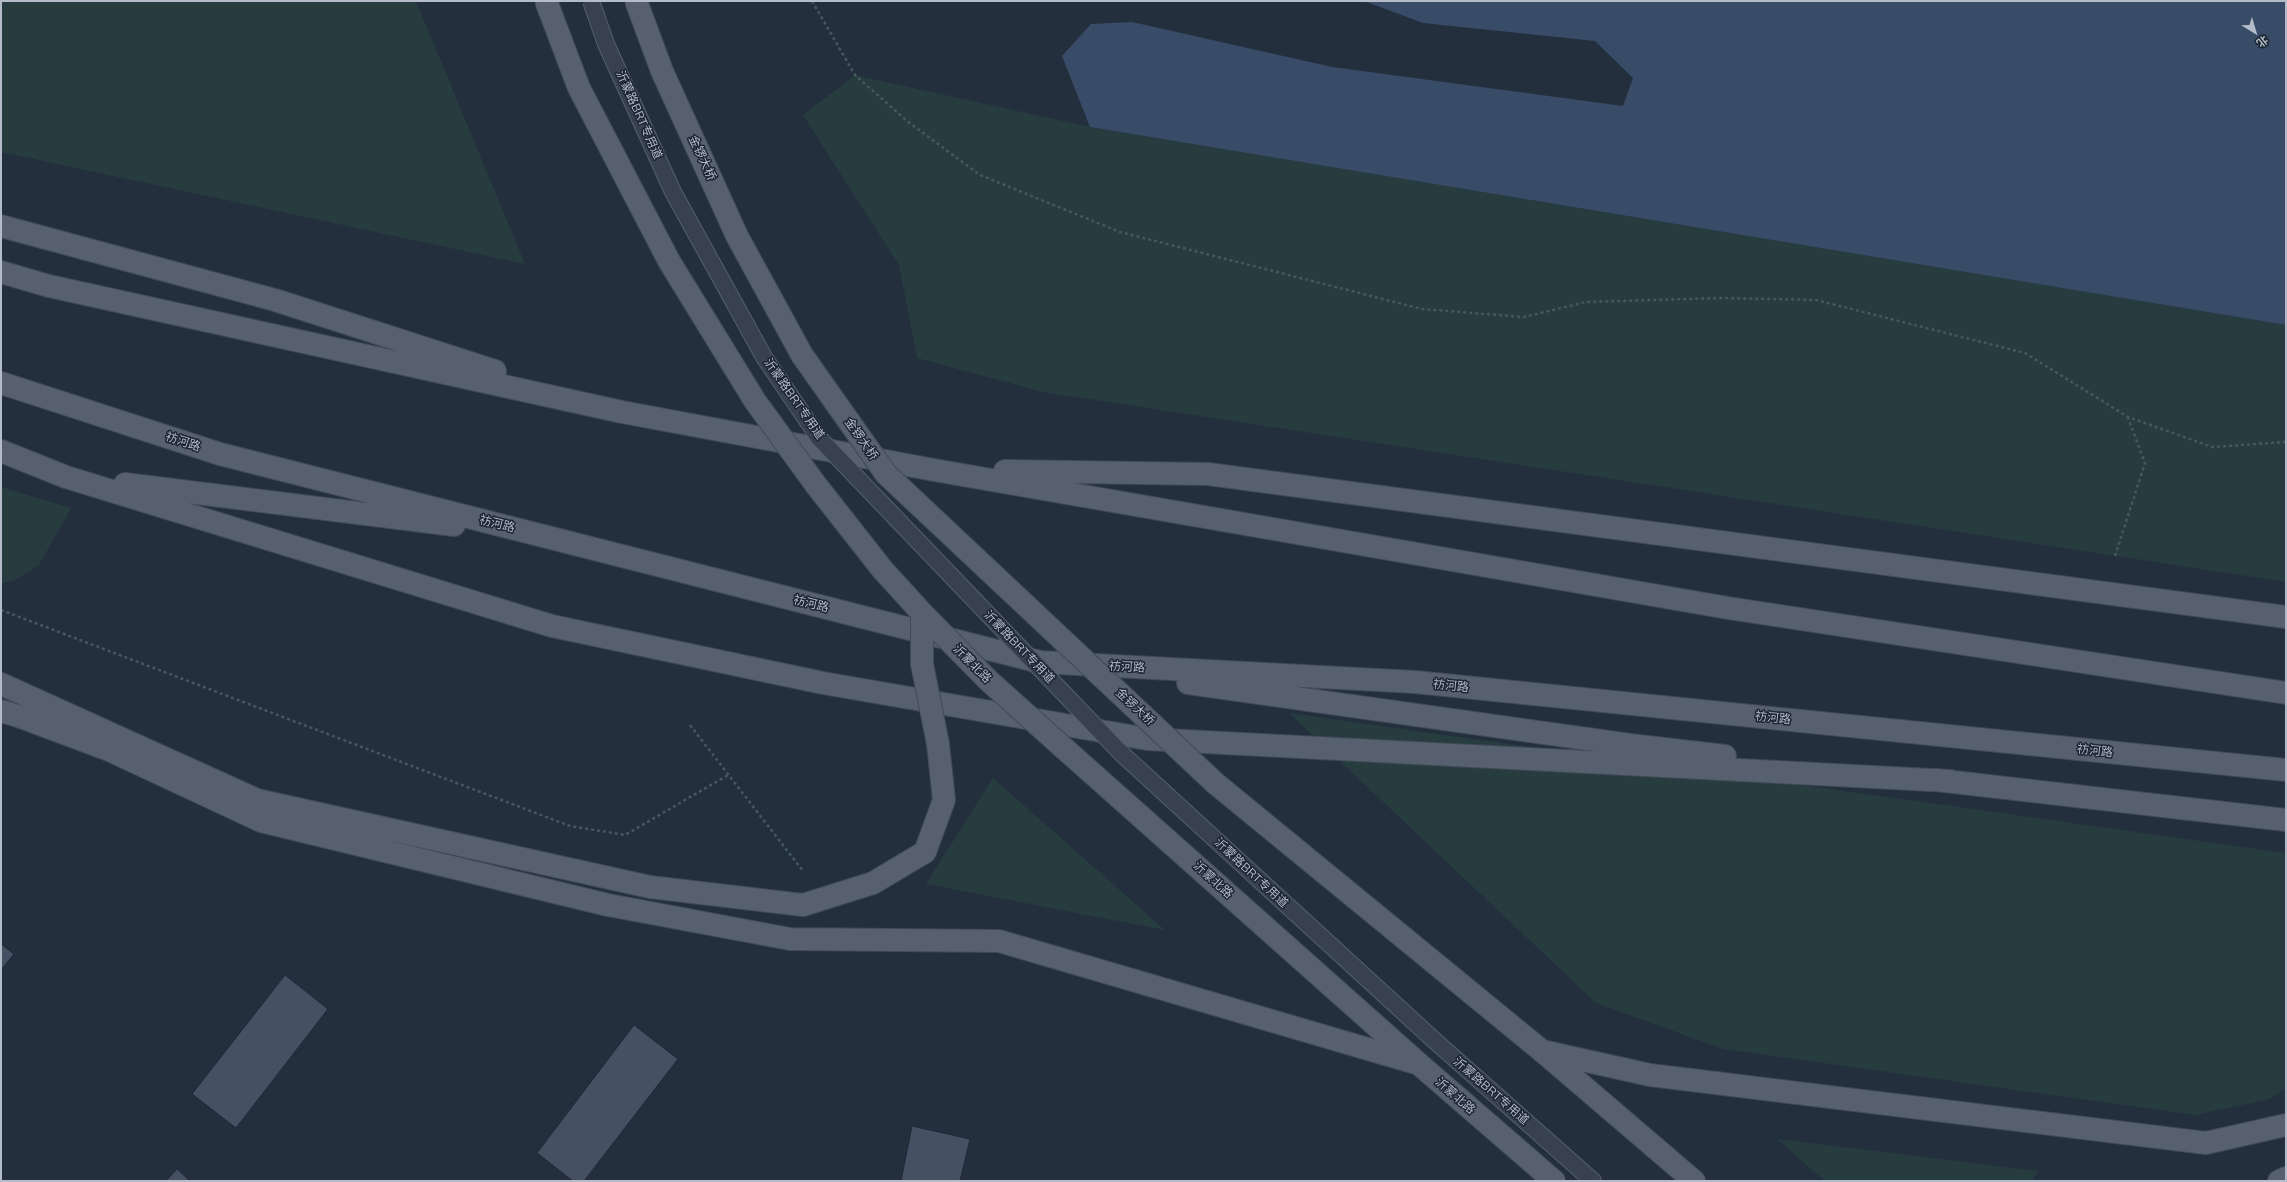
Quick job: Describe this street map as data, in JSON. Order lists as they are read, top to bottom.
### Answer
{
  "streets": {
    "main road": ["金锣大桥", "祊河路", "沂蒙北路"],
    "lane": ["沂蒙路BRT专用道"]
  },
  "north": "bottom right"
}
